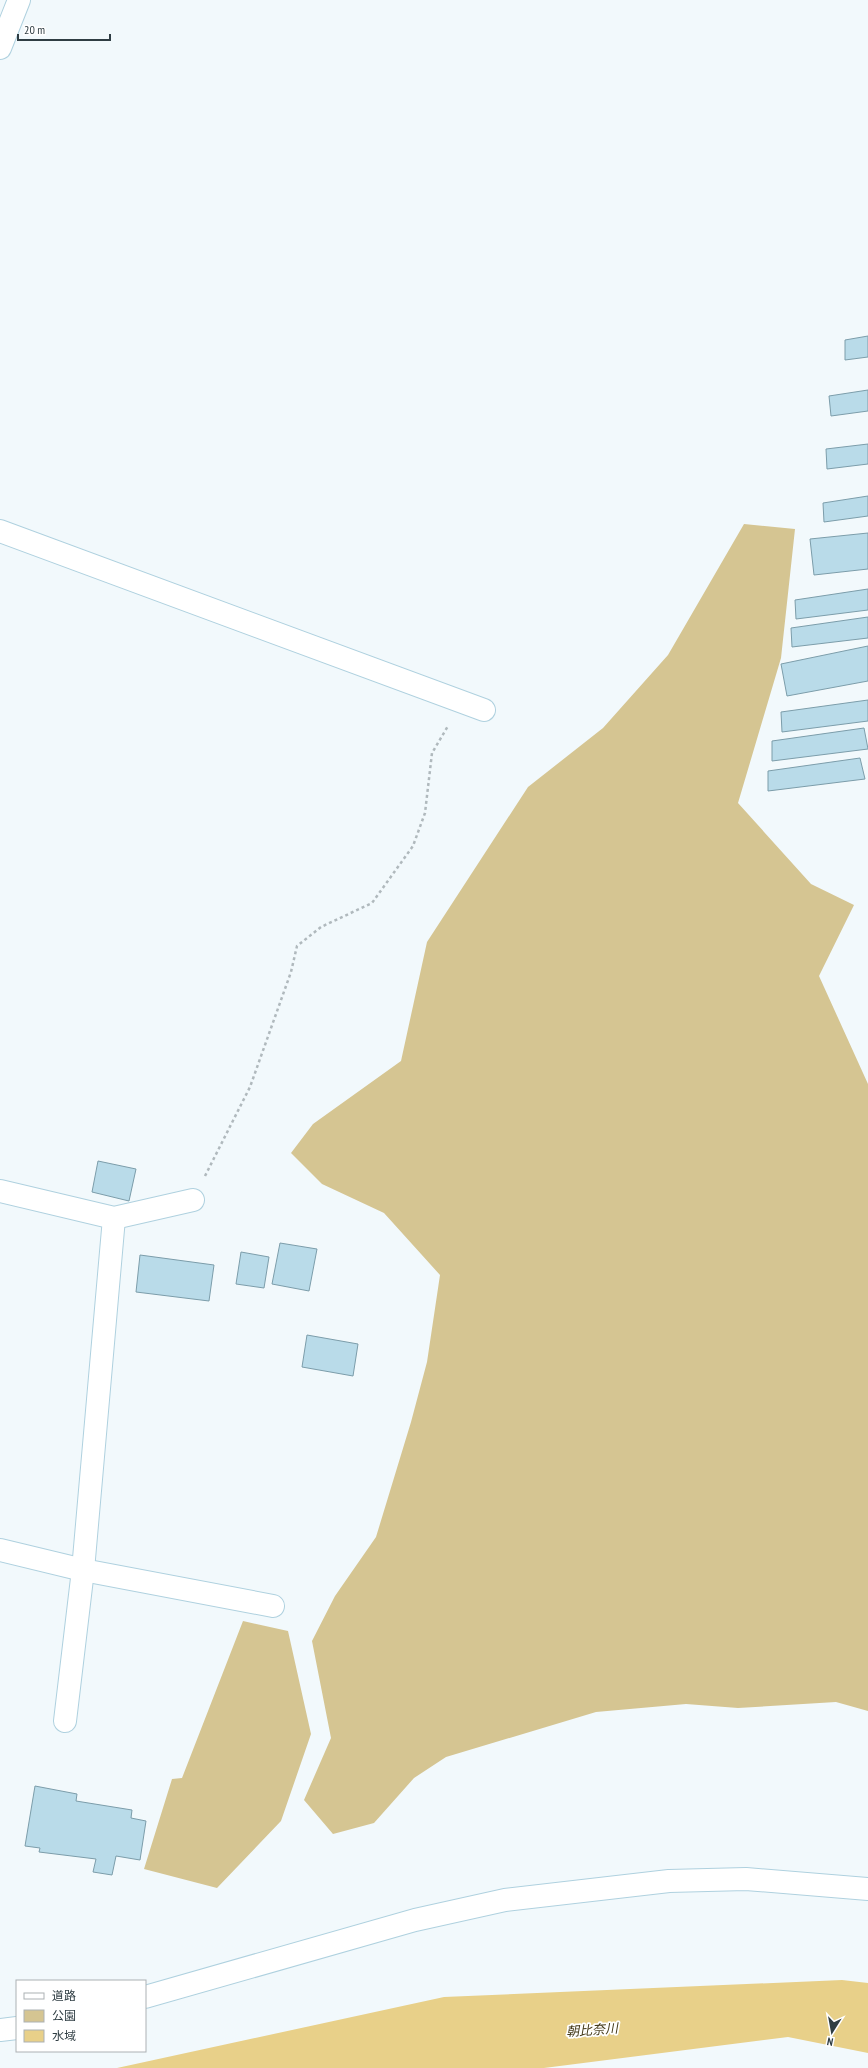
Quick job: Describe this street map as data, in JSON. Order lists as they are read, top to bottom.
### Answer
{
  "water": ["朝比奈川"],
  "legend": ["道路", "公園", "水域"],
  "scale_bar": "20 m",
  "north": "bottom"
}
